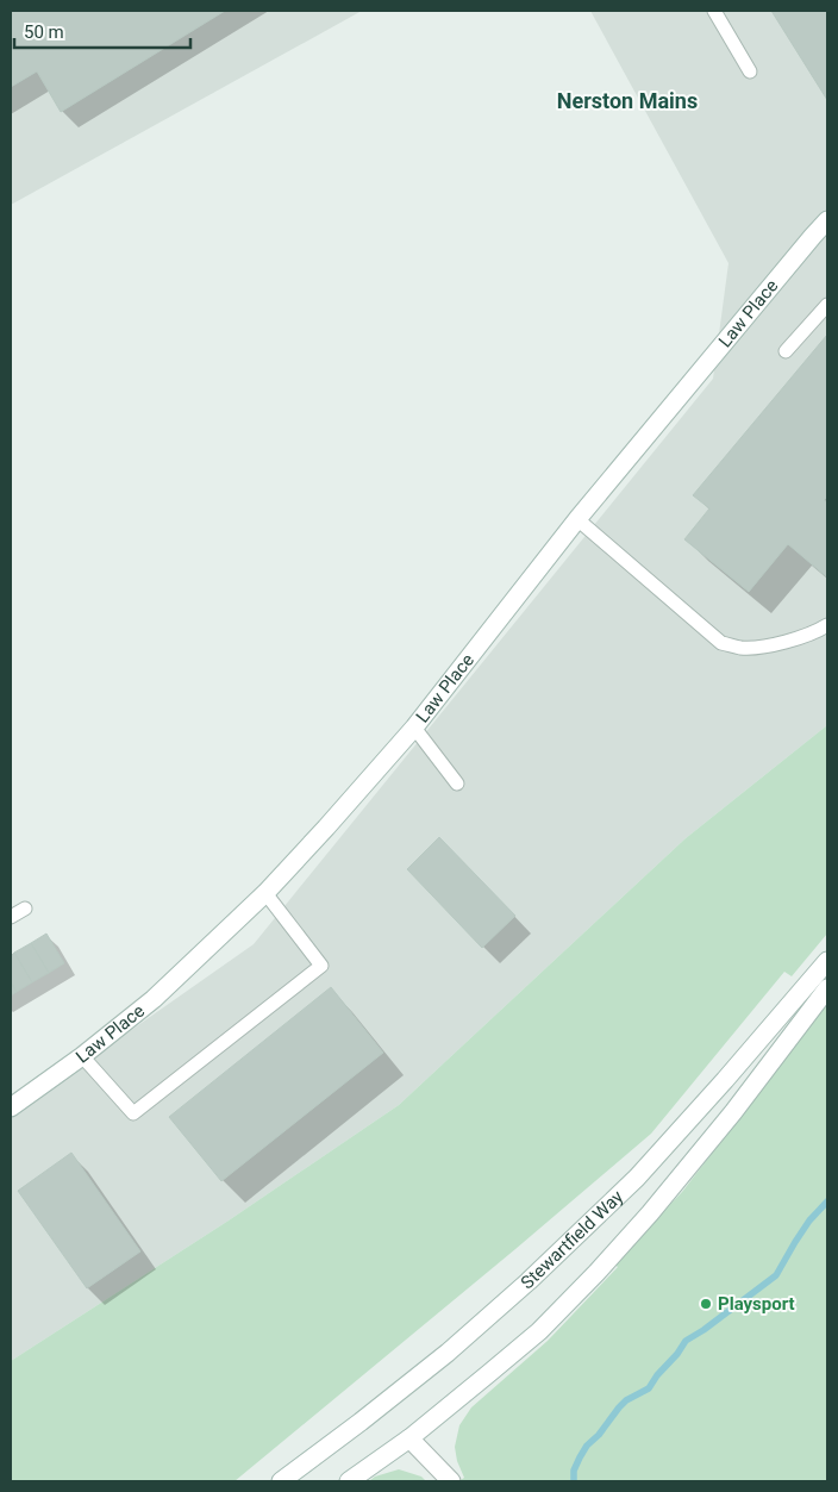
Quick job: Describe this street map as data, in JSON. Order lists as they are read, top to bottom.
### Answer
{
  "streets": {
    "street": ["Law Place", "Stewartfield Way"]
  },
  "districts": ["Nerston Mains"],
  "places": ["Playsport"],
  "scale_bar": "50 m"
}
